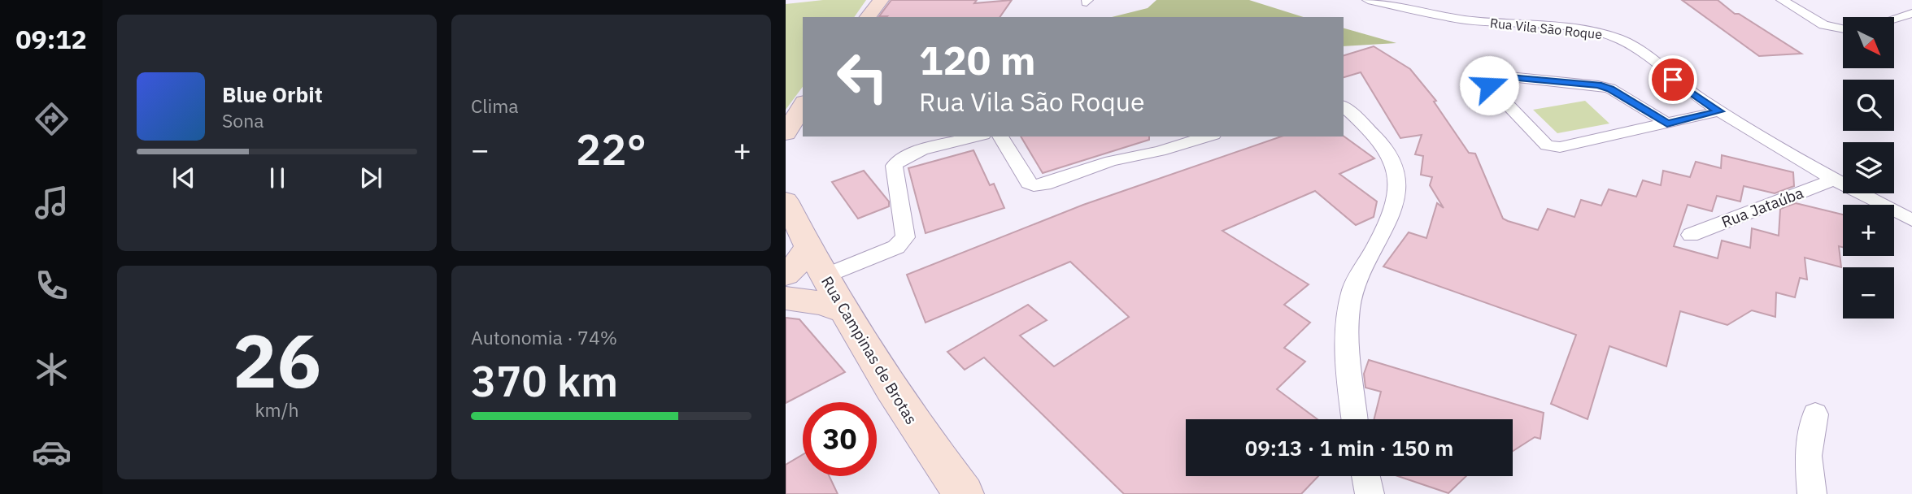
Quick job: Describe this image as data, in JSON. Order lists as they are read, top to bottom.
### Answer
{
  "streets": {
    "street": ["Rua Vila São Roque", "Rua Jataúba", "Rua Campinas de Brotas"]
  },
  "crossings": [
    ["Rua Vila São Roque", "Rua Jataúba"]
  ],
  "north": "bottom right",
  "page": {
    "tabs": "09:12",
    "tile": [
      "Clima",
      ["26", "km/h"],
      ["Autonomia · 74%", "370 km"]
    ],
    "map_buttons": ["+", "−"],
    "turn": ["120 m", "Rua Vila São Roque"],
    "song": ["Blue Orbit", "Sona"],
    "heat": ["−", "22°", "+"],
    "limit": "30",
    "trip": "09:13 · 1 min · 150 m"
  }
}
